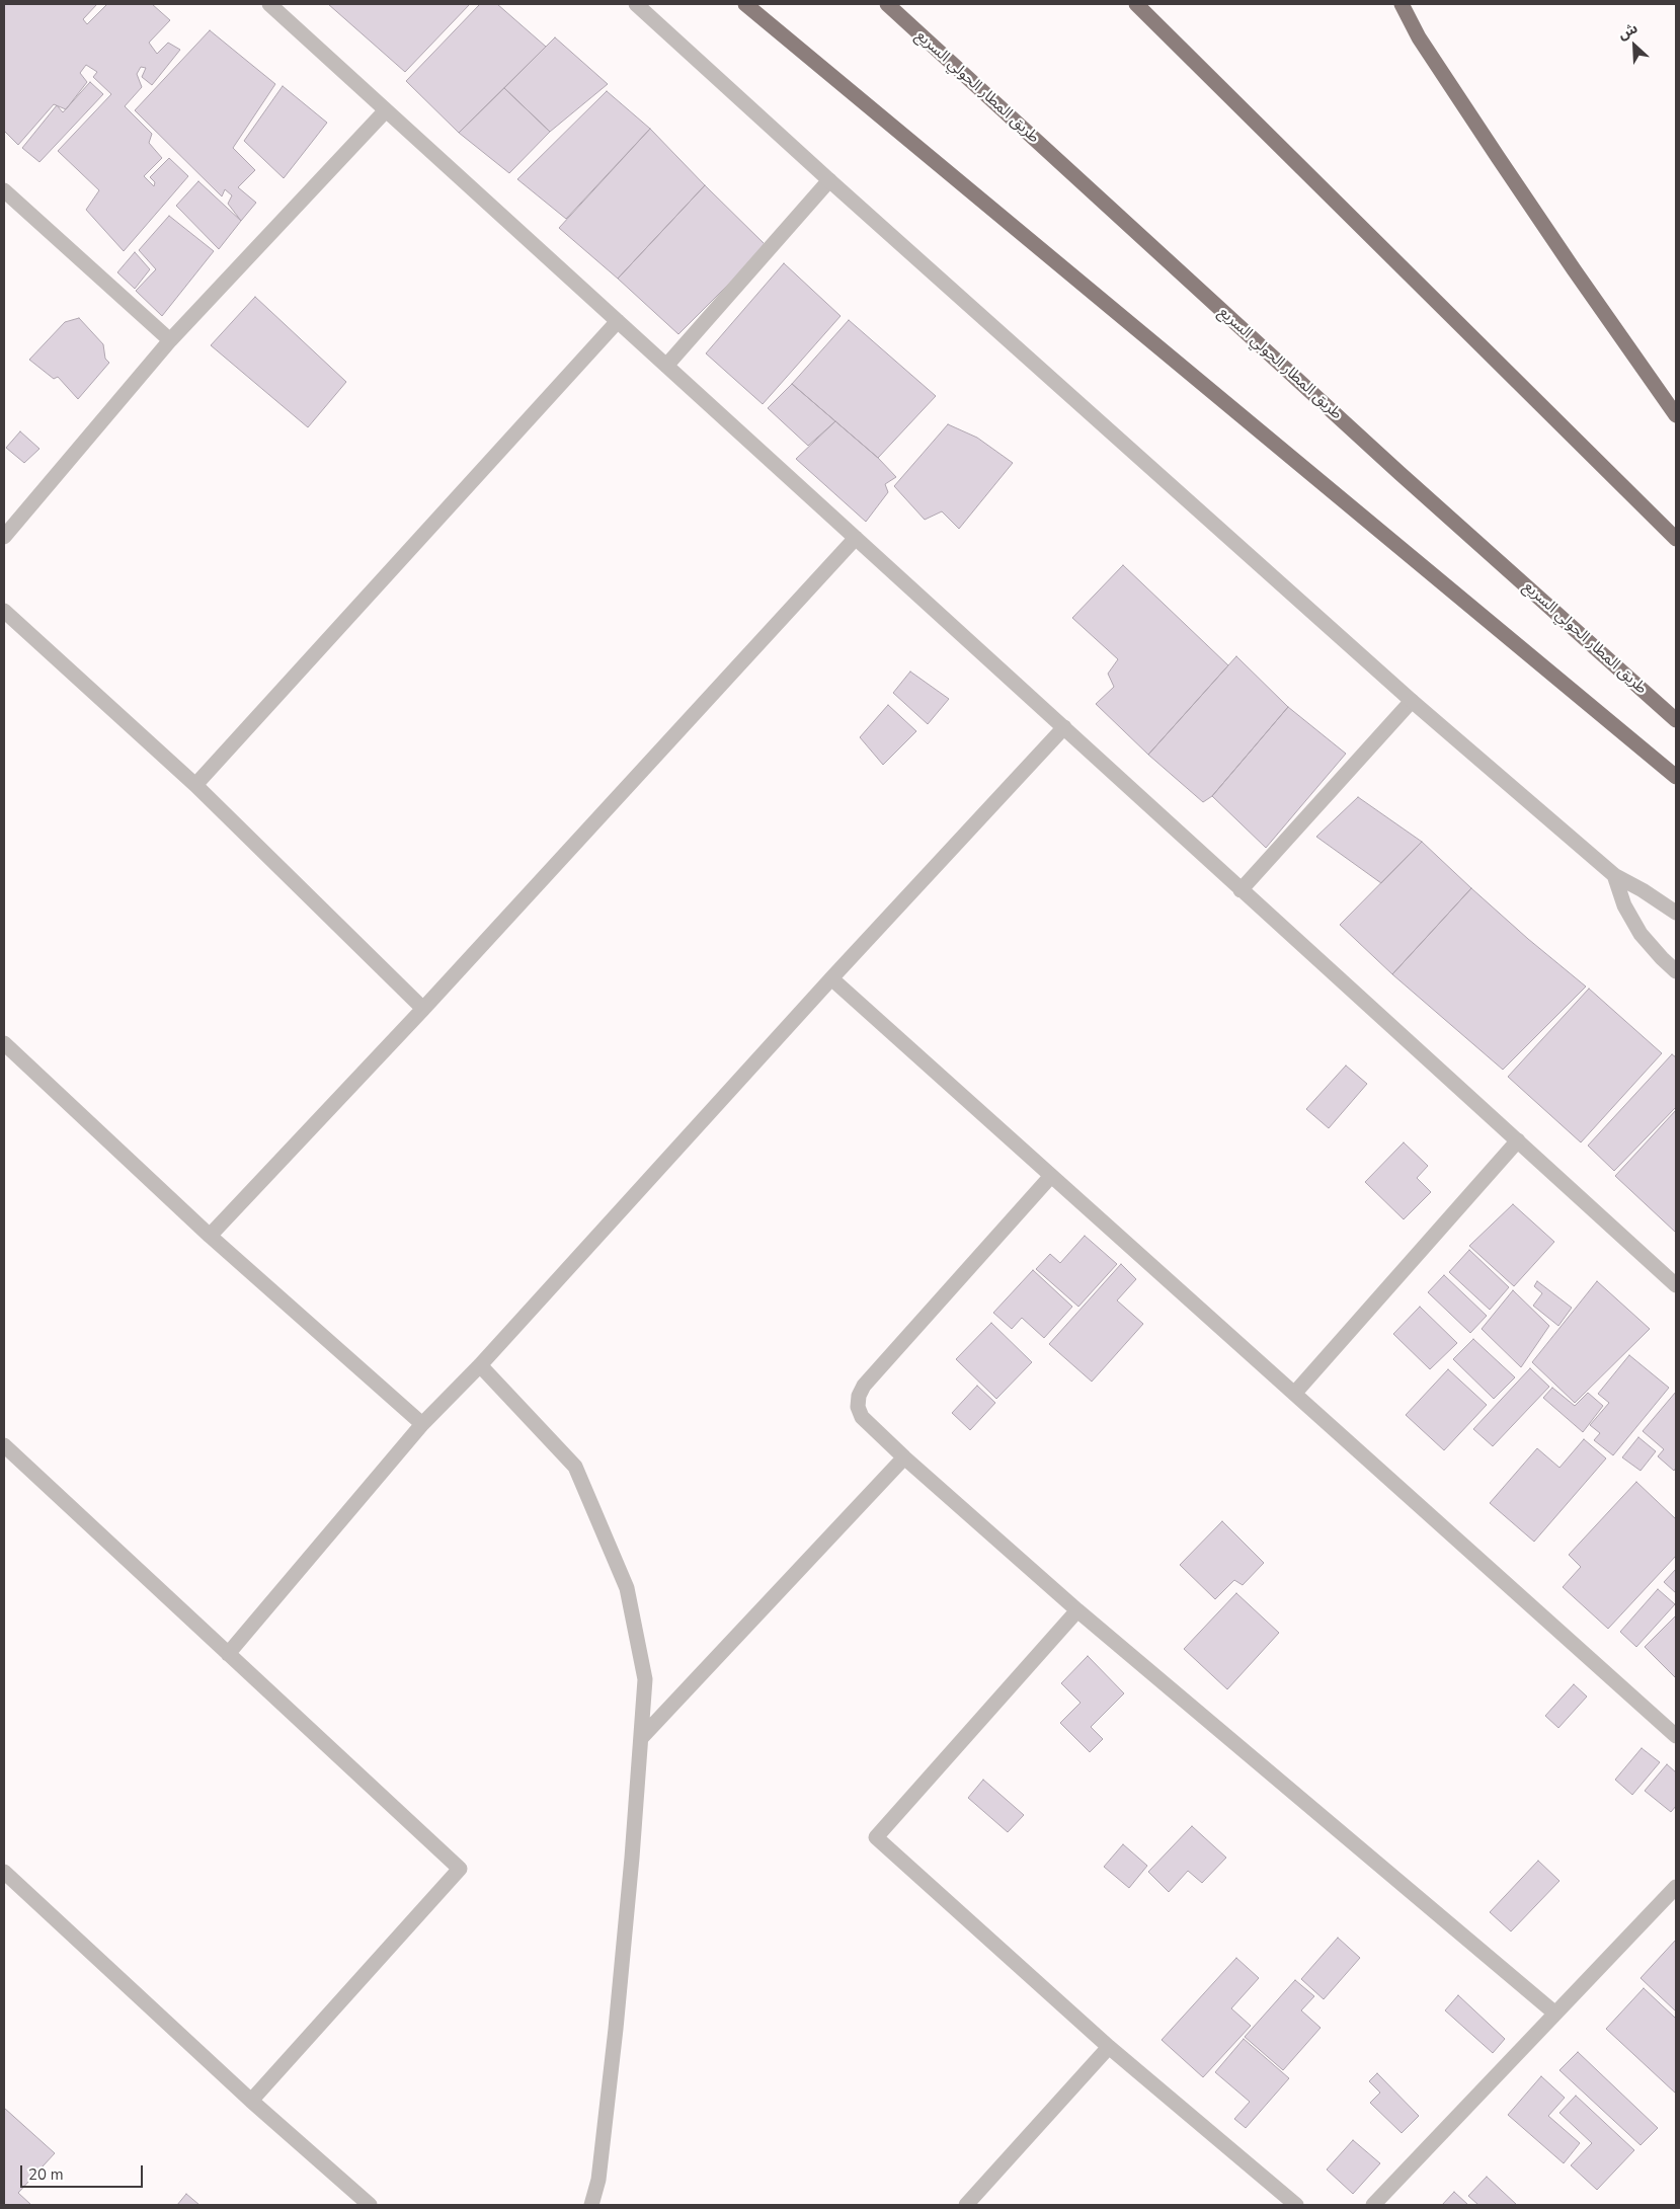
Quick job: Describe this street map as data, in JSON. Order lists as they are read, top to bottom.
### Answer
{
  "streets": {
    "highway": ["طريق المطار الحولي السريع"]
  },
  "scale_bar": "20 m",
  "north": "top left"
}
